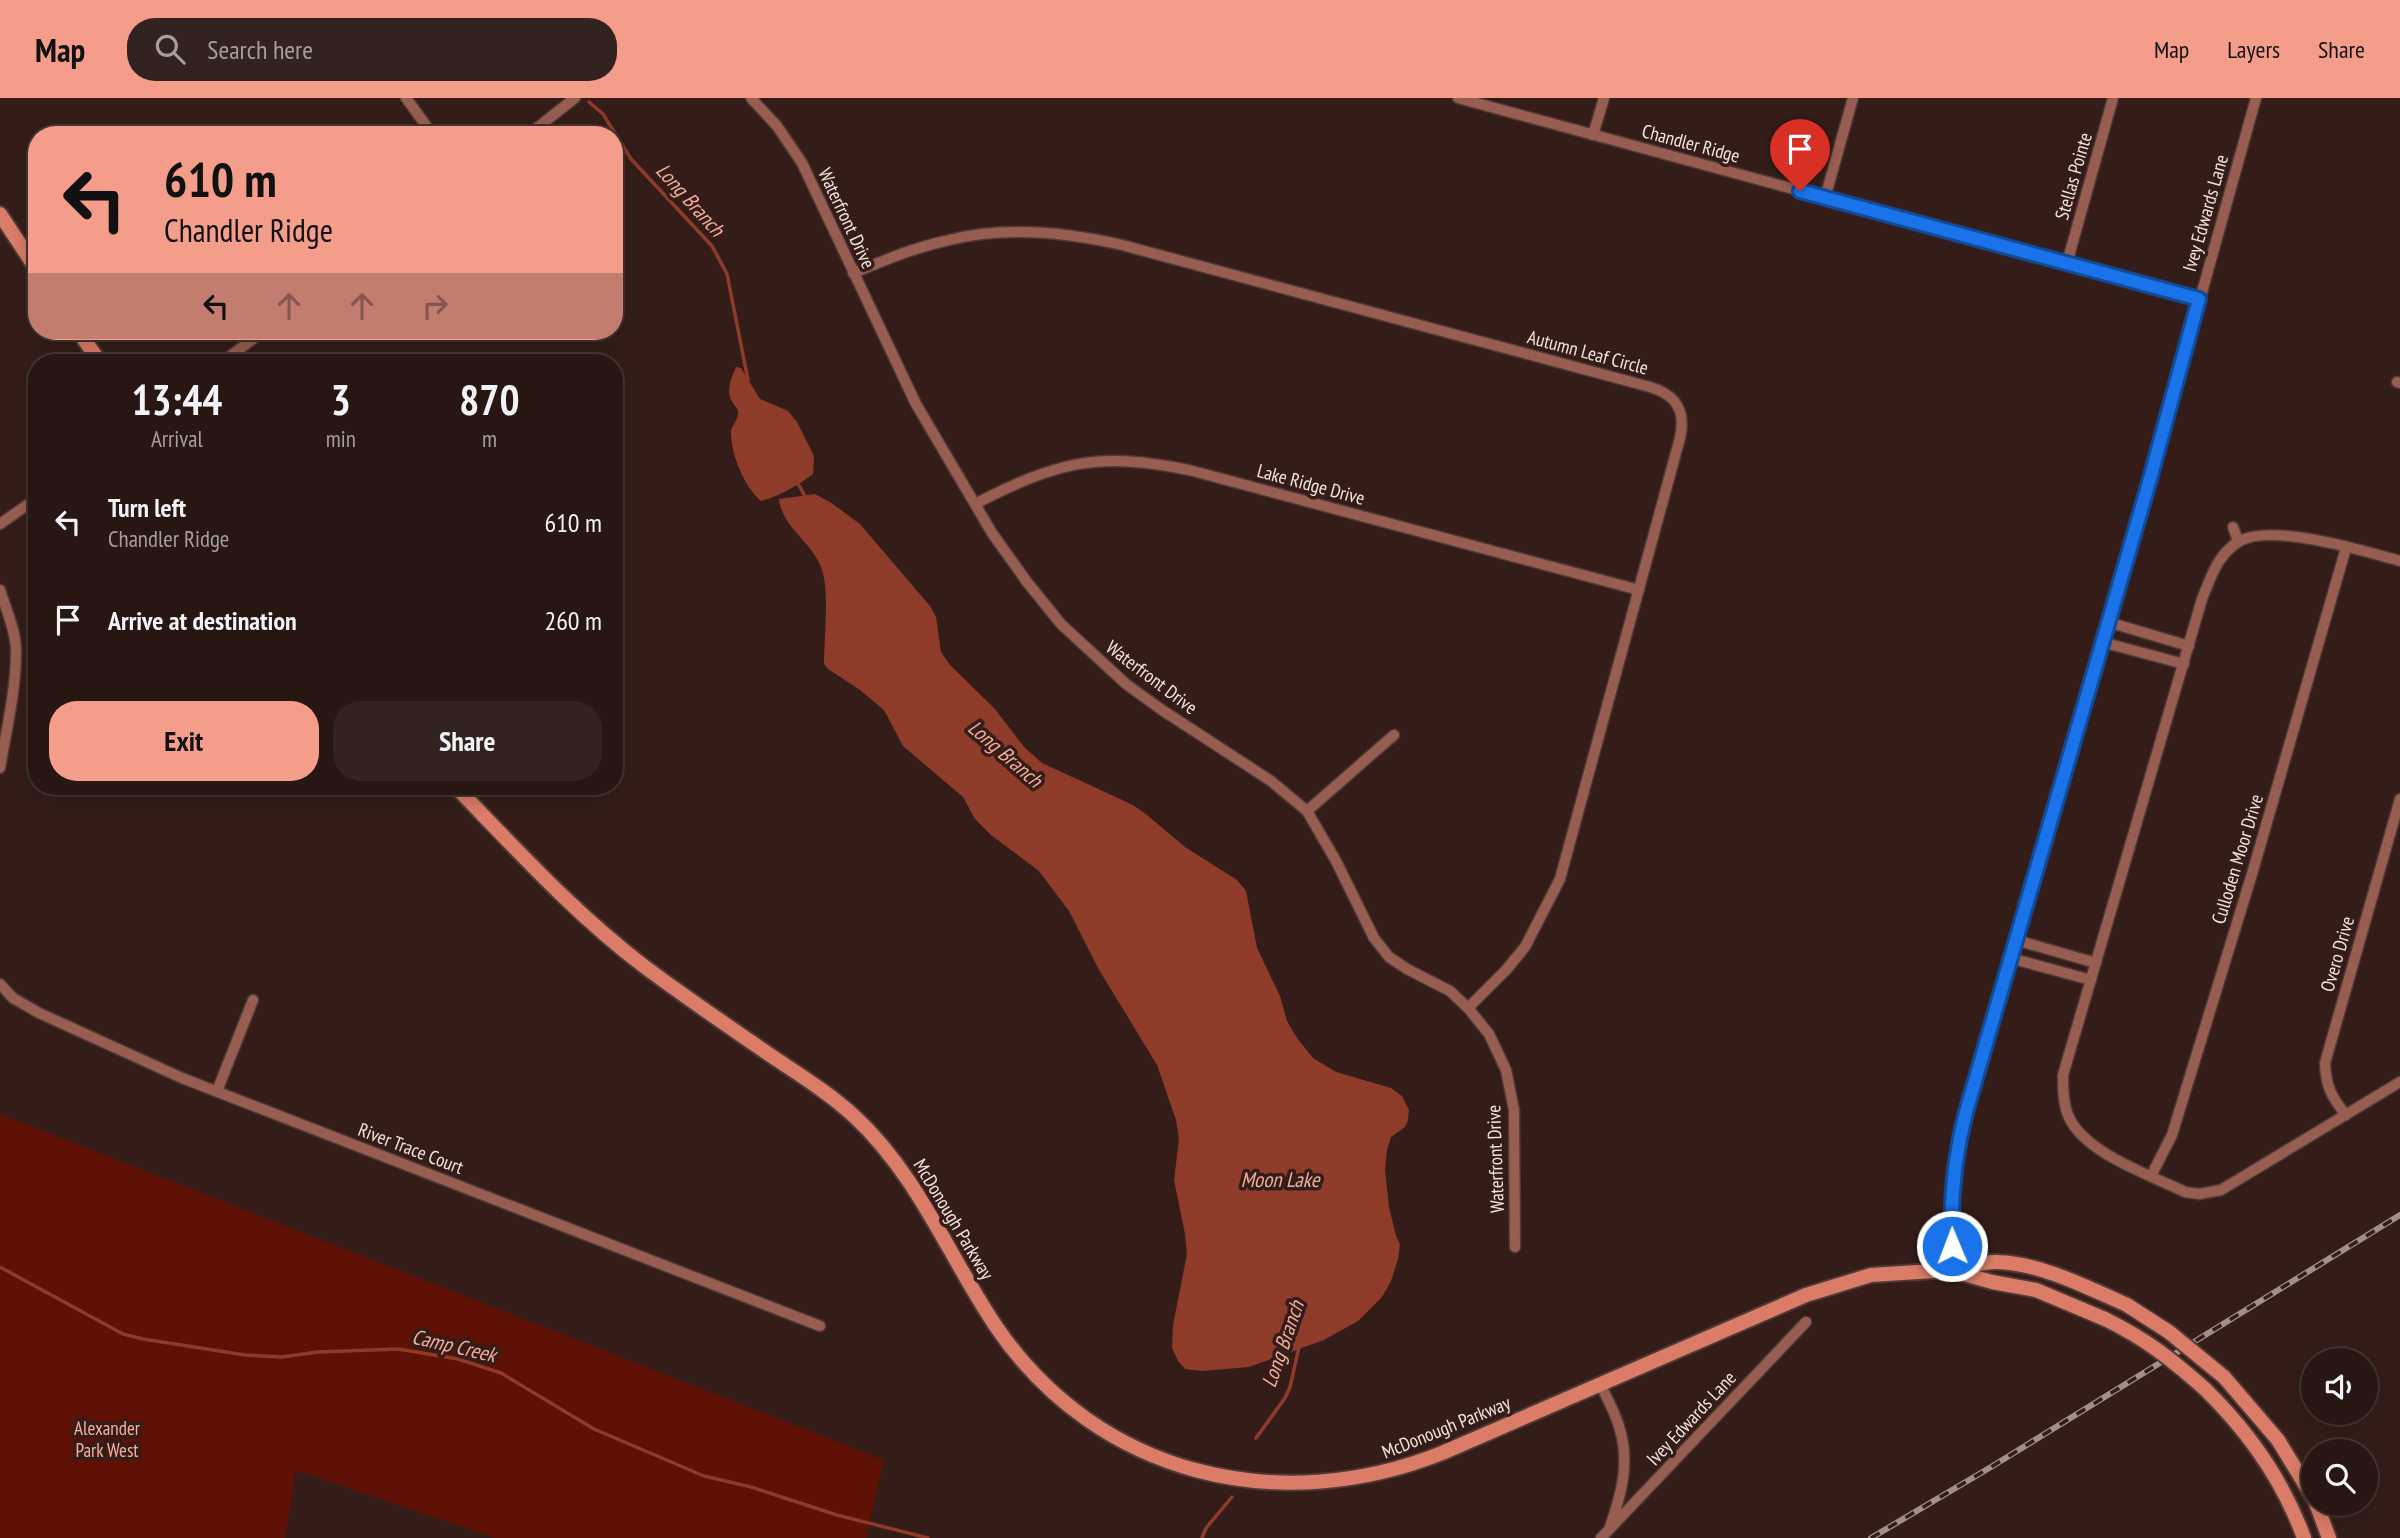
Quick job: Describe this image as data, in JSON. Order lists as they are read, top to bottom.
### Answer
{
  "streets": {
    "street": [
      "Chandler Ridge",
      "Stellas Pointe",
      "Ivey Edwards Lane",
      "Waterfront Drive",
      "Autumn Leaf Circle",
      "Lake Ridge Drive",
      "Culloden Moor Drive",
      "Overo Drive",
      "River Trace Court",
      "McDonough Parkway"
    ]
  },
  "crossings": [
    ["Chandler Ridge", "Stellas Pointe"],
    ["Chandler Ridge", "Ivey Edwards Lane"],
    ["Ivey Edwards Lane", "McDonough Parkway"],
    ["Waterfront Drive", "Autumn Leaf Circle"],
    ["Waterfront Drive", "Lake Ridge Drive"],
    ["Autumn Leaf Circle", "Lake Ridge Drive"]
  ],
  "water": ["Long Branch", "Moon Lake", "Camp Creek"],
  "parks": ["Alexander Park West"],
  "page": {
    "header": "Map",
    "search": "Search here",
    "nav": ["Map", "Layers", "Share"],
    "turn": ["610 m", "Chandler Ridge"],
    "eta": [
      "13:44",
      "Arrival",
      "3",
      "min",
      "870",
      "m"
    ],
    "list": [
      {
        "name": "Turn left",
        "note": "Chandler Ridge",
        "value": "610 m"
      },
      {
        "name": "Arrive at destination",
        "value": "260 m"
      }
    ],
    "buttons": ["Exit", "Share"]
  }
}
